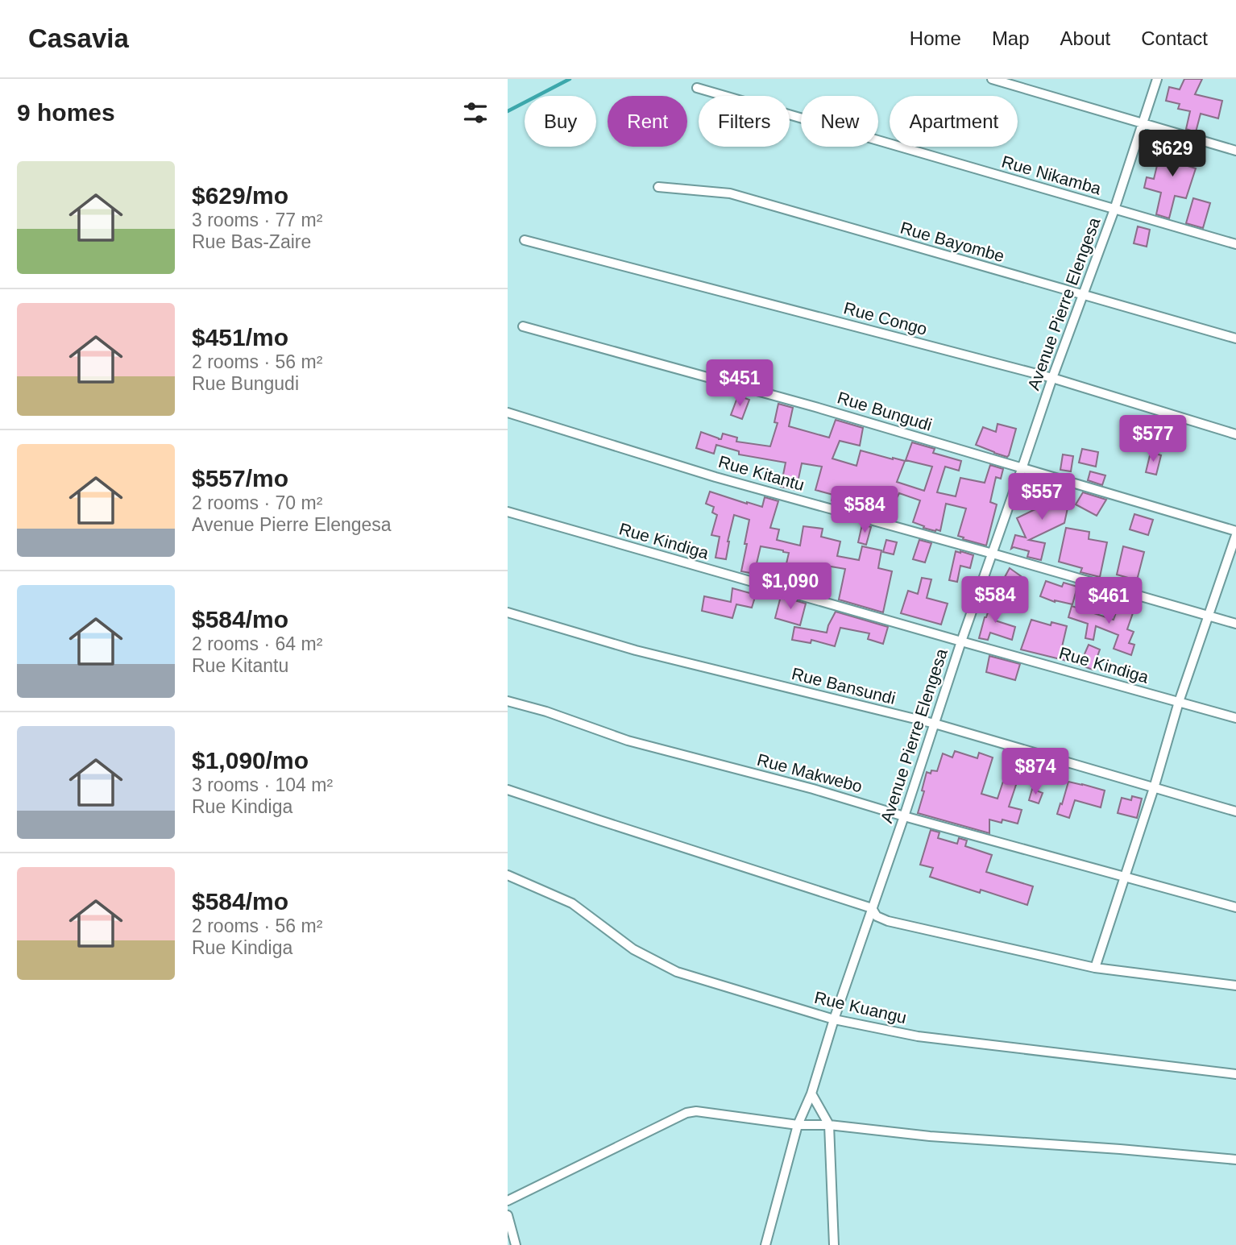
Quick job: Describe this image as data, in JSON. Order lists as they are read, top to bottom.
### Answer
{
  "streets": {
    "street": [
      "Rue Nikamba",
      "Rue Bayombe",
      "Avenue Pierre Elengesa",
      "Rue Congo",
      "Rue Bungudi",
      "Rue Kitantu",
      "Rue Kindiga",
      "Rue Bansundi",
      "Rue Makwebo",
      "Rue Kuangu"
    ]
  },
  "crossings": [
    ["Rue Nikamba", "Avenue Pierre Elengesa"],
    ["Rue Bayombe", "Avenue Pierre Elengesa"],
    ["Avenue Pierre Elengesa", "Rue Congo"],
    ["Avenue Pierre Elengesa", "Rue Bungudi"],
    ["Avenue Pierre Elengesa", "Rue Kitantu"],
    ["Avenue Pierre Elengesa", "Rue Kindiga"],
    ["Avenue Pierre Elengesa", "Rue Bansundi"],
    ["Avenue Pierre Elengesa", "Rue Makwebo"],
    ["Avenue Pierre Elengesa", "Rue Kuangu"]
  ],
  "page": {
    "header": "Casavia",
    "nav": [
      "Home",
      "Map",
      "About",
      "Contact"
    ],
    "heading": "9 homes",
    "chip": [
      "Buy",
      "Rent",
      "Filters",
      "New",
      "Apartment"
    ],
    "price": [
      "$629",
      "$451",
      "$577",
      "$557",
      "$584",
      "$1,090",
      "$584",
      "$461",
      "$874"
    ],
    "list": [
      {
        "name": "$629/mo",
        "note": "3 rooms · 77 m² · Rue Bas-Zaire"
      },
      {
        "name": "$451/mo",
        "note": "2 rooms · 56 m² · Rue Bungudi"
      },
      {
        "name": "$557/mo",
        "note": "2 rooms · 70 m² · Avenue Pierre Elengesa"
      },
      {
        "name": "$584/mo",
        "note": "2 rooms · 64 m² · Rue Kitantu"
      },
      {
        "name": "$1,090/mo",
        "note": "3 rooms · 104 m² · Rue Kindiga"
      },
      {
        "name": "$584/mo",
        "note": "2 rooms · 56 m² · Rue Kindiga"
      }
    ]
  }
}
